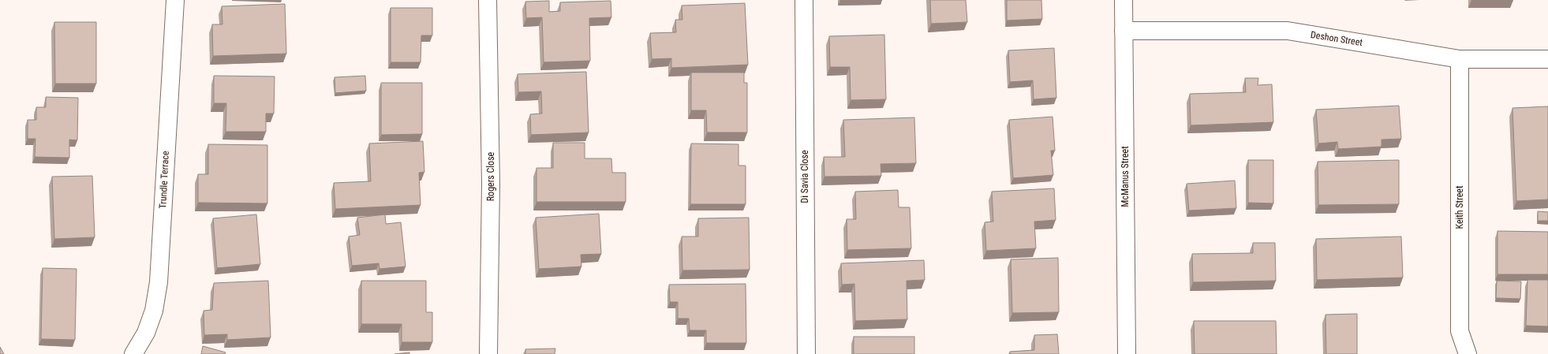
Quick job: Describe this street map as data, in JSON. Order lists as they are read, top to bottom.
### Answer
{
  "streets": {
    "street": [
      "Deshon Street",
      "Rogers Close",
      "Di Savia Close",
      "McManus Street",
      "Trundle Terrace",
      "Keith Street"
    ]
  },
  "crossings": [
    ["Deshon Street", "McManus Street"],
    ["Deshon Street", "Keith Street"]
  ]
}
